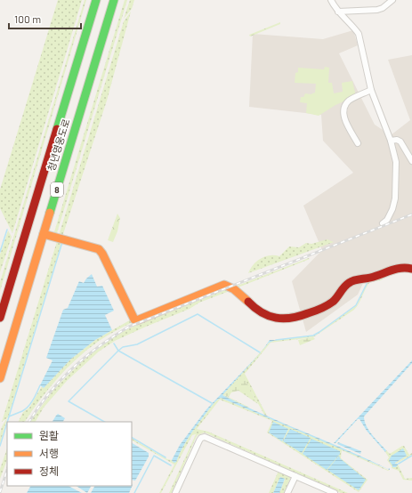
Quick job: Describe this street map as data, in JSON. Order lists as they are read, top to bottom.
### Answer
{
  "streets": {
    "main road": ["청년영웅도로", "8"]
  },
  "legend": ["원활", "서행", "정체"],
  "scale_bar": "100 m"
}
